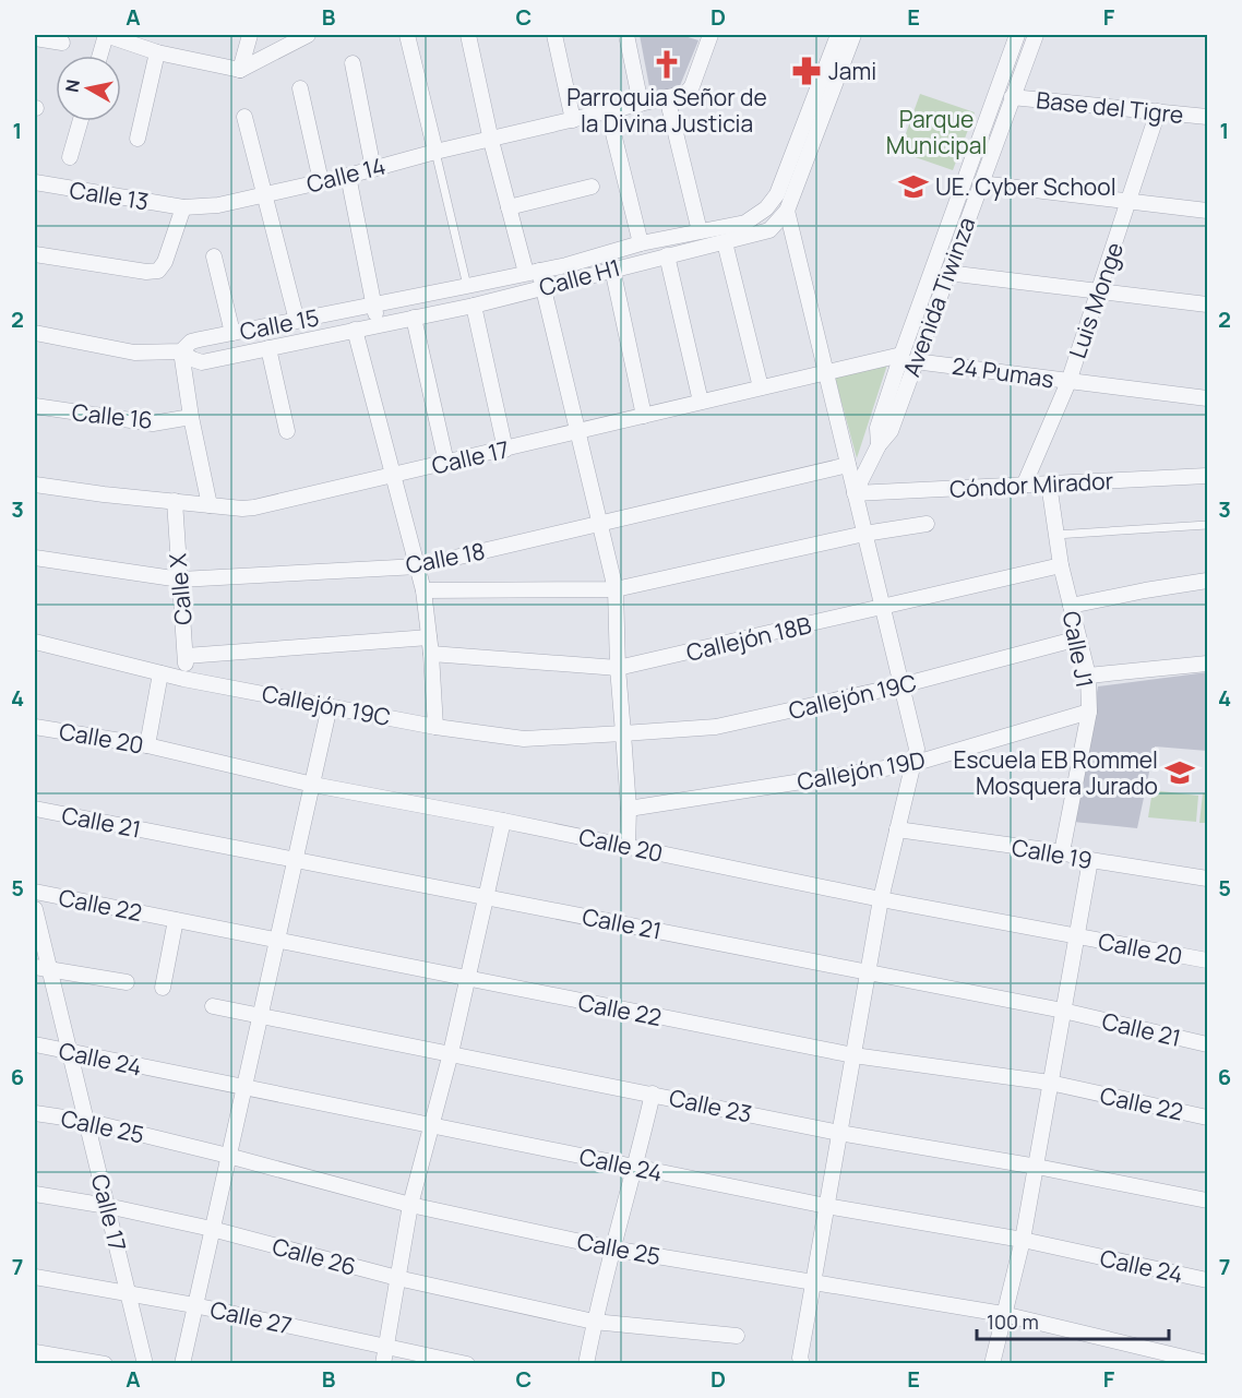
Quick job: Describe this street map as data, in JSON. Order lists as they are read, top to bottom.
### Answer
{
  "streets": {
    "street": [
      "Base del Tigre",
      "Calle 14",
      "Calle 13",
      "Calle H1",
      "Avenida Tiwinza",
      "Luis Monge",
      "Calle 15",
      "24 Pumas",
      "Calle 16",
      "Calle 17",
      "Cóndor Mirador",
      "Calle 18",
      "Calle X",
      "Callejón 18B",
      "Calle J1",
      "Callejón 19C",
      "Calle 20",
      "Callejón 19D",
      "Calle 21",
      "Calle 19",
      "Calle 22",
      "Calle 24",
      "Calle 23",
      "Calle 25",
      "Calle 26",
      "Calle 27"
    ]
  },
  "crossings": [
    ["Base del Tigre", "Avenida Tiwinza"],
    ["Base del Tigre", "Luis Monge"],
    ["Calle 14", "Calle 13"],
    ["Calle H1", "Calle 15"],
    ["Avenida Tiwinza", "24 Pumas"],
    ["Avenida Tiwinza", "Calle 17"],
    ["Avenida Tiwinza", "Cóndor Mirador"],
    ["Luis Monge", "24 Pumas"],
    ["Luis Monge", "Cóndor Mirador"],
    ["24 Pumas", "Calle 17"],
    ["Calle 17", "Calle X"],
    ["Calle 17", "Calle 24"],
    ["Calle 17", "Calle 25"],
    ["Calle 17", "Calle 26"],
    ["Calle 17", "Calle 27"],
    ["Cóndor Mirador", "Calle J1"],
    ["Calle 18", "Calle X"],
    ["Calle X", "Callejón 19C"],
    ["Callejón 18B", "Calle J1"],
    ["Calle J1", "Callejón 19C"],
    ["Calle J1", "Callejón 19D"],
    ["Calle J1", "Calle 19"]
  ],
  "parks": ["Parque Municipal"],
  "places": {
    "church": ["Parroquia Señor de la Divina Justicia"],
    "pharmacy": ["Jami"],
    "school or university": ["UE. Cyber School", "Escuela EB Rommel Mosquera Jurado"]
  },
  "scale_bar": "100 m",
  "north": "left",
  "grid": {
    "columns": [
      "A",
      "B",
      "C",
      "D",
      "E",
      "F"
    ],
    "rows": [
      "1",
      "2",
      "3",
      "4",
      "5",
      "6",
      "7"
    ]
  }
}
